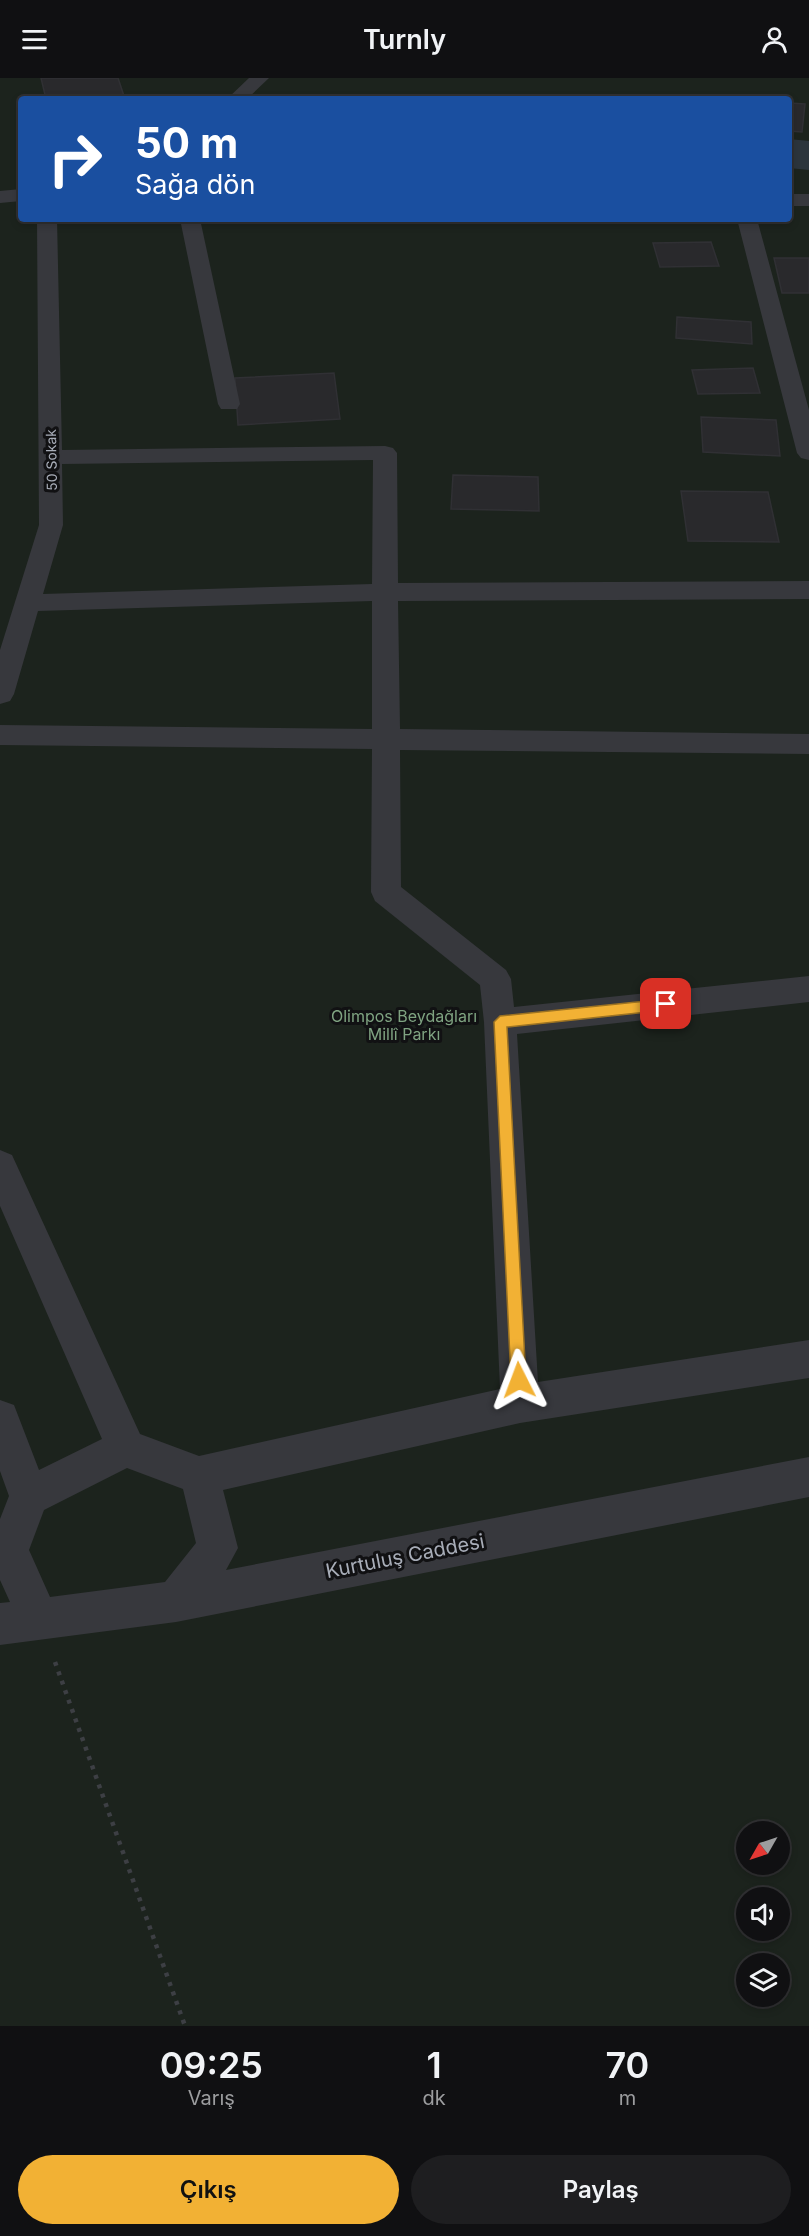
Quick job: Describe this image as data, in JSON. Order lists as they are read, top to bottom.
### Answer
{
  "streets": {
    "street": ["50 Sokak", "Kurtuluş Caddesi"]
  },
  "parks": ["Olimpos Beydağları Millî Parkı"],
  "north": "bottom left",
  "page": {
    "header": "Turnly",
    "turn": ["50 m", "Sağa dön"],
    "eta": [
      "09:25",
      "Varış",
      "1",
      "dk",
      "70",
      "m"
    ],
    "buttons": ["Çıkış", "Paylaş"]
  }
}
